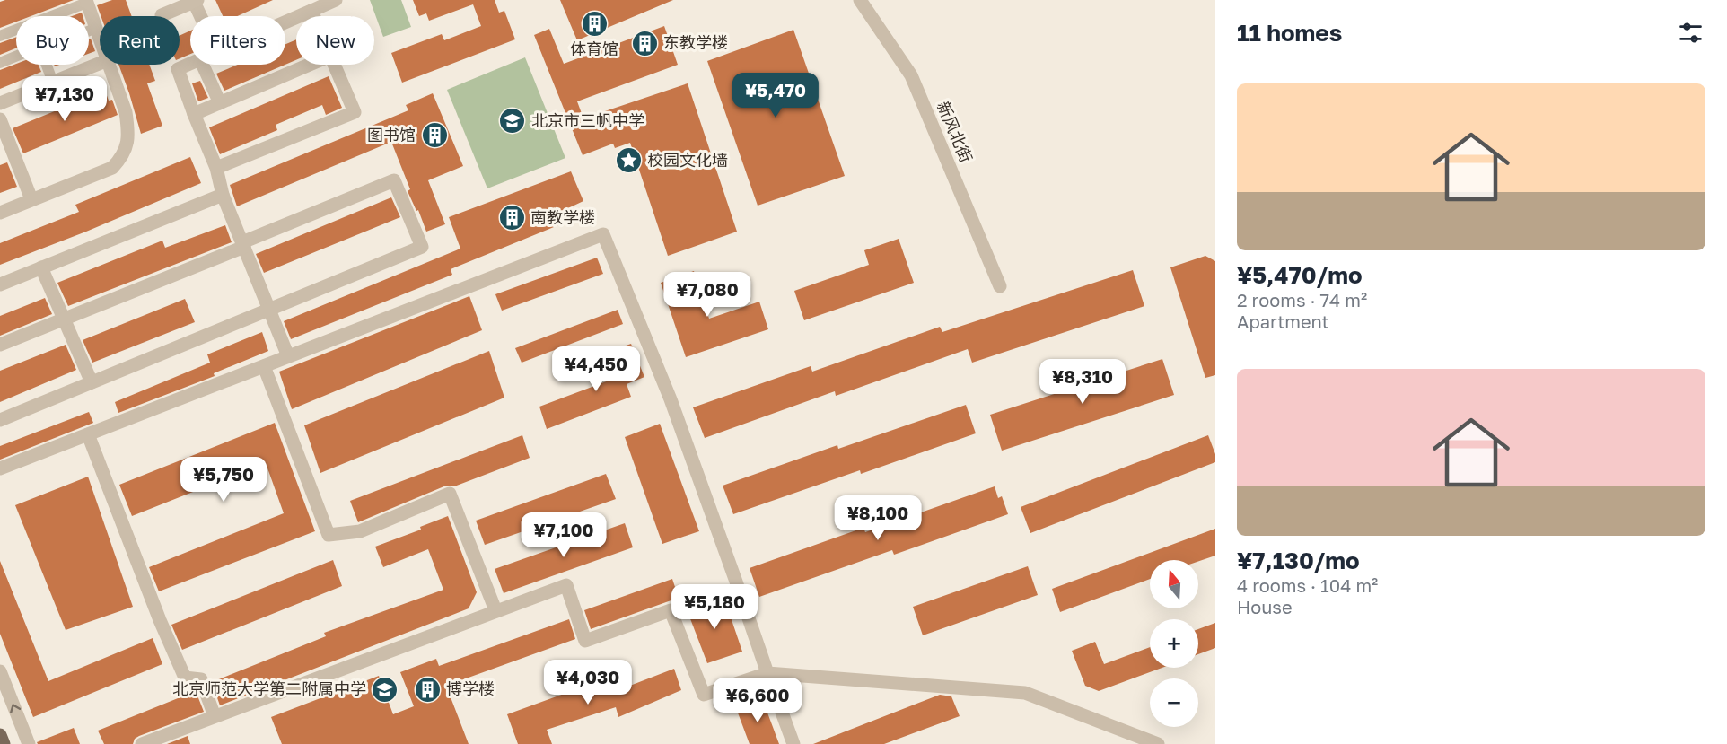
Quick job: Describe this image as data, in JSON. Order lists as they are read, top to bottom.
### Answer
{
  "streets": {
    "street": ["新风北街"]
  },
  "places": {
    "building": [
      "体育馆",
      "东教学楼",
      "图书馆",
      "南教学楼",
      "博学楼"
    ],
    "school or university": ["北京市三帆中学", "北京师范大学第二附属中学"],
    "place": ["校园文化墙"]
  },
  "north": "top",
  "page": {
    "heading": "11 homes",
    "chip": [
      "Buy",
      "Rent",
      "Filters",
      "New"
    ],
    "list": [
      {
        "name": "¥5,470/mo",
        "note": "2 rooms · 74 m² · Apartment"
      },
      {
        "name": "¥7,130/mo",
        "note": "4 rooms · 104 m² · House"
      }
    ],
    "price": [
      "¥5,470",
      "¥7,130",
      "¥7,080",
      "¥4,450",
      "¥8,310",
      "¥5,750",
      "¥8,100",
      "¥7,100",
      "¥5,180",
      "¥4,030",
      "¥6,600"
    ],
    "map_buttons": ["+", "−"]
  }
}
